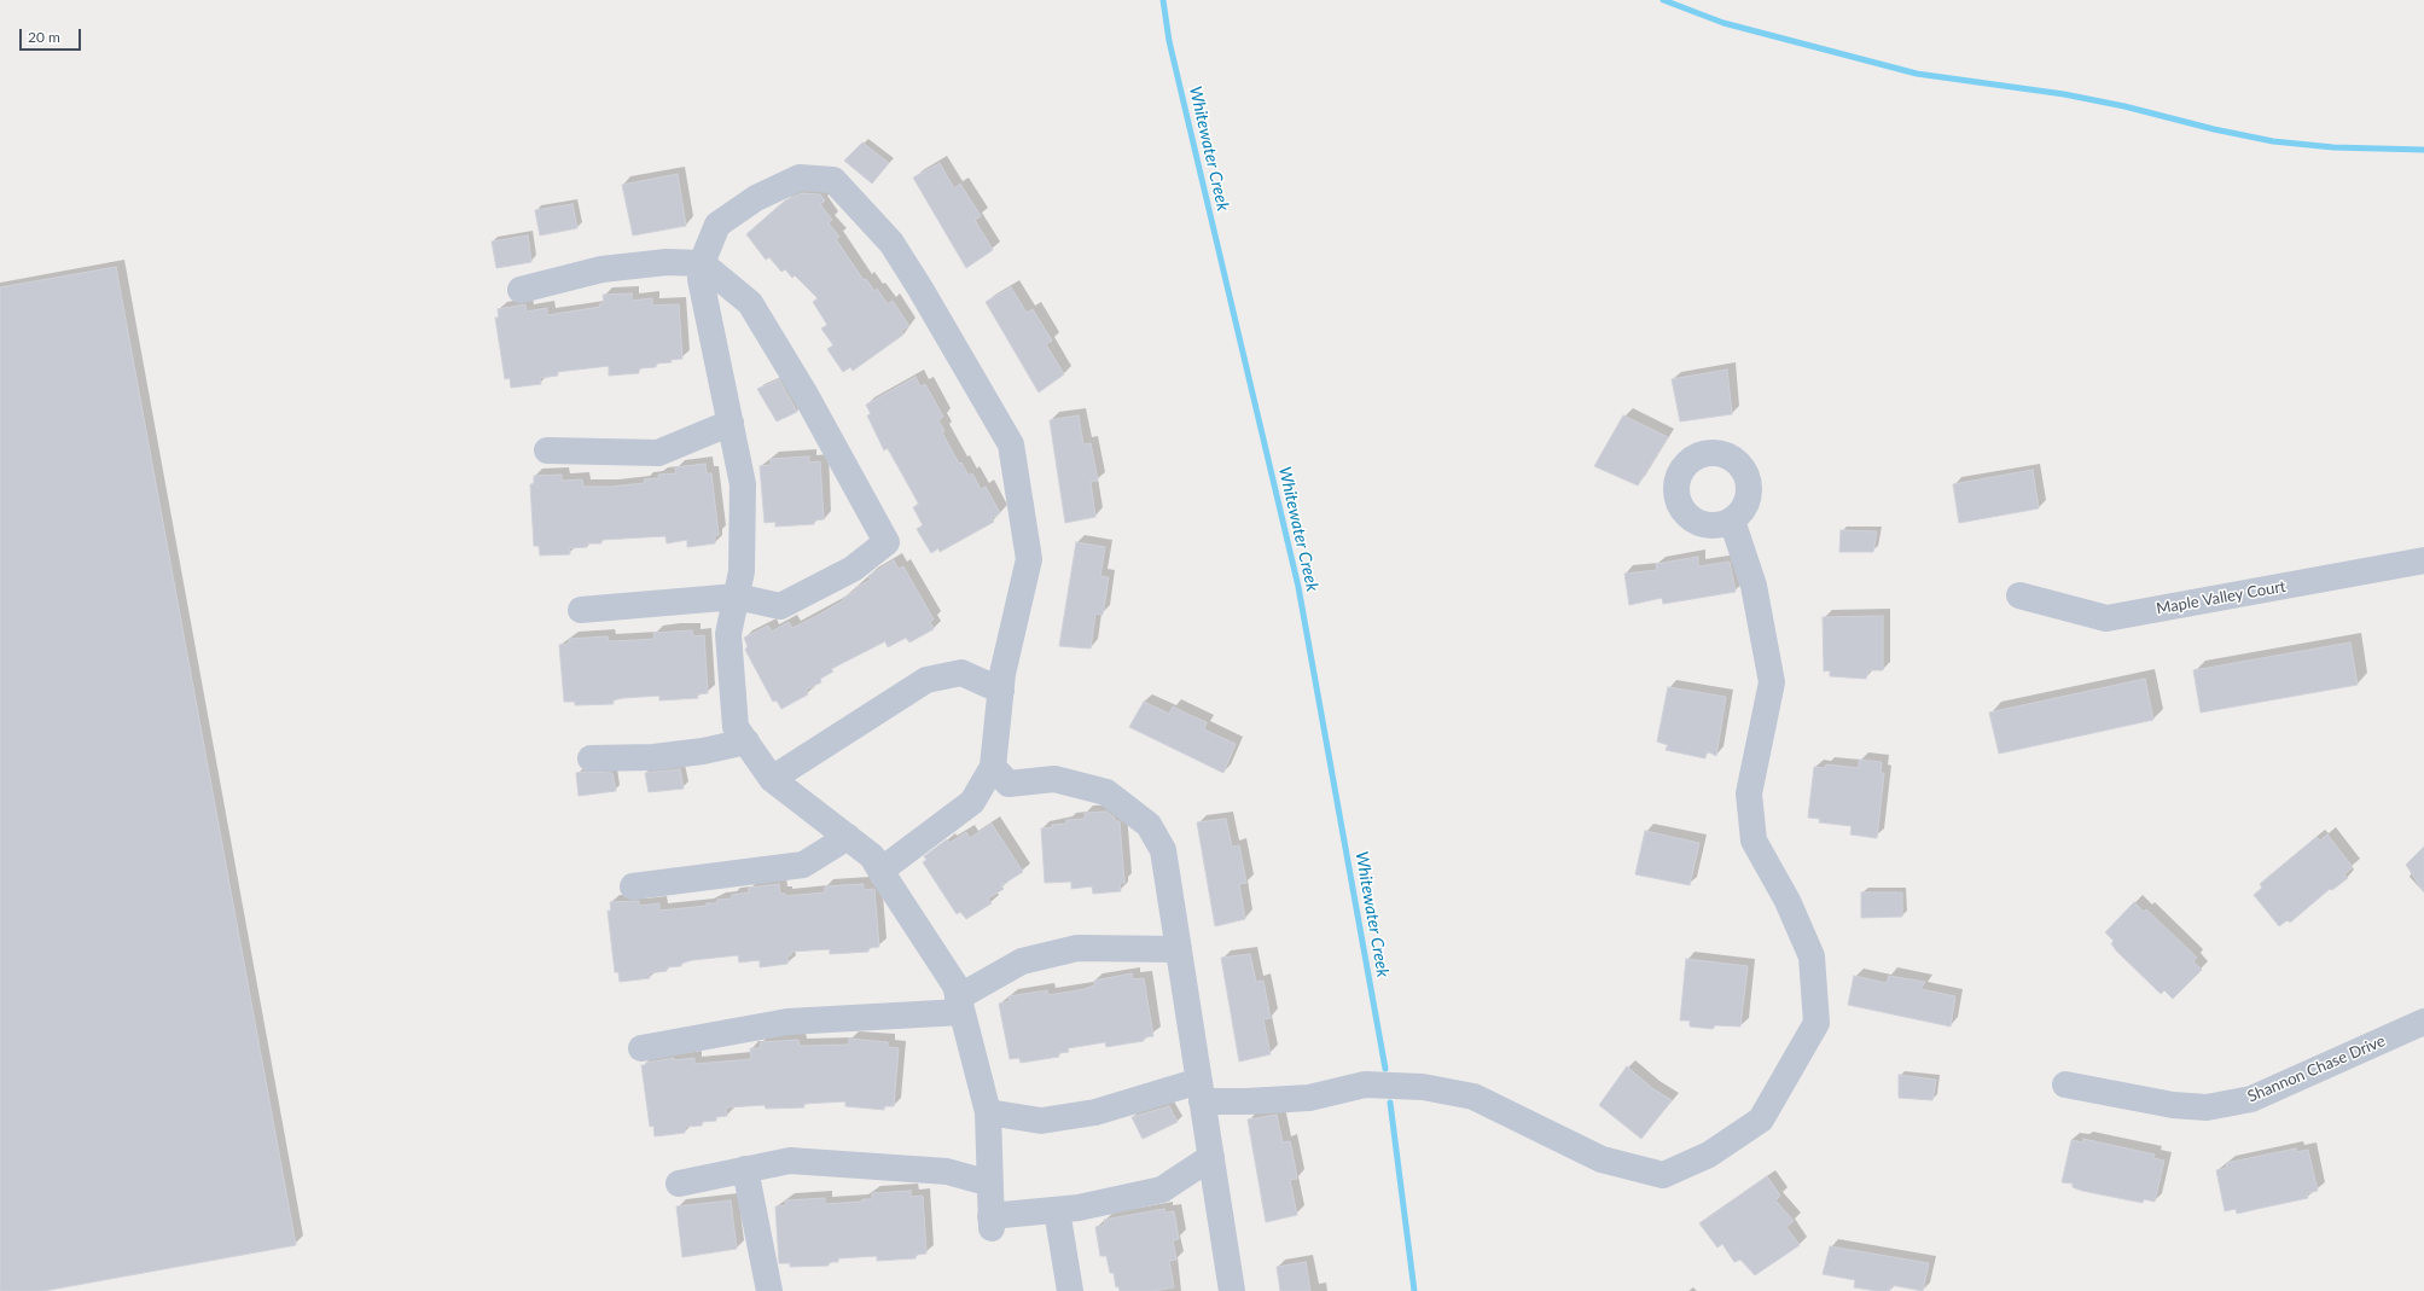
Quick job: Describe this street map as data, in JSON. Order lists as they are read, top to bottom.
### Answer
{
  "streets": {
    "street": ["Maple Valley Court", "Shannon Chase Drive"]
  },
  "water": ["Whitewater Creek"],
  "scale_bar": "20 m"
}
